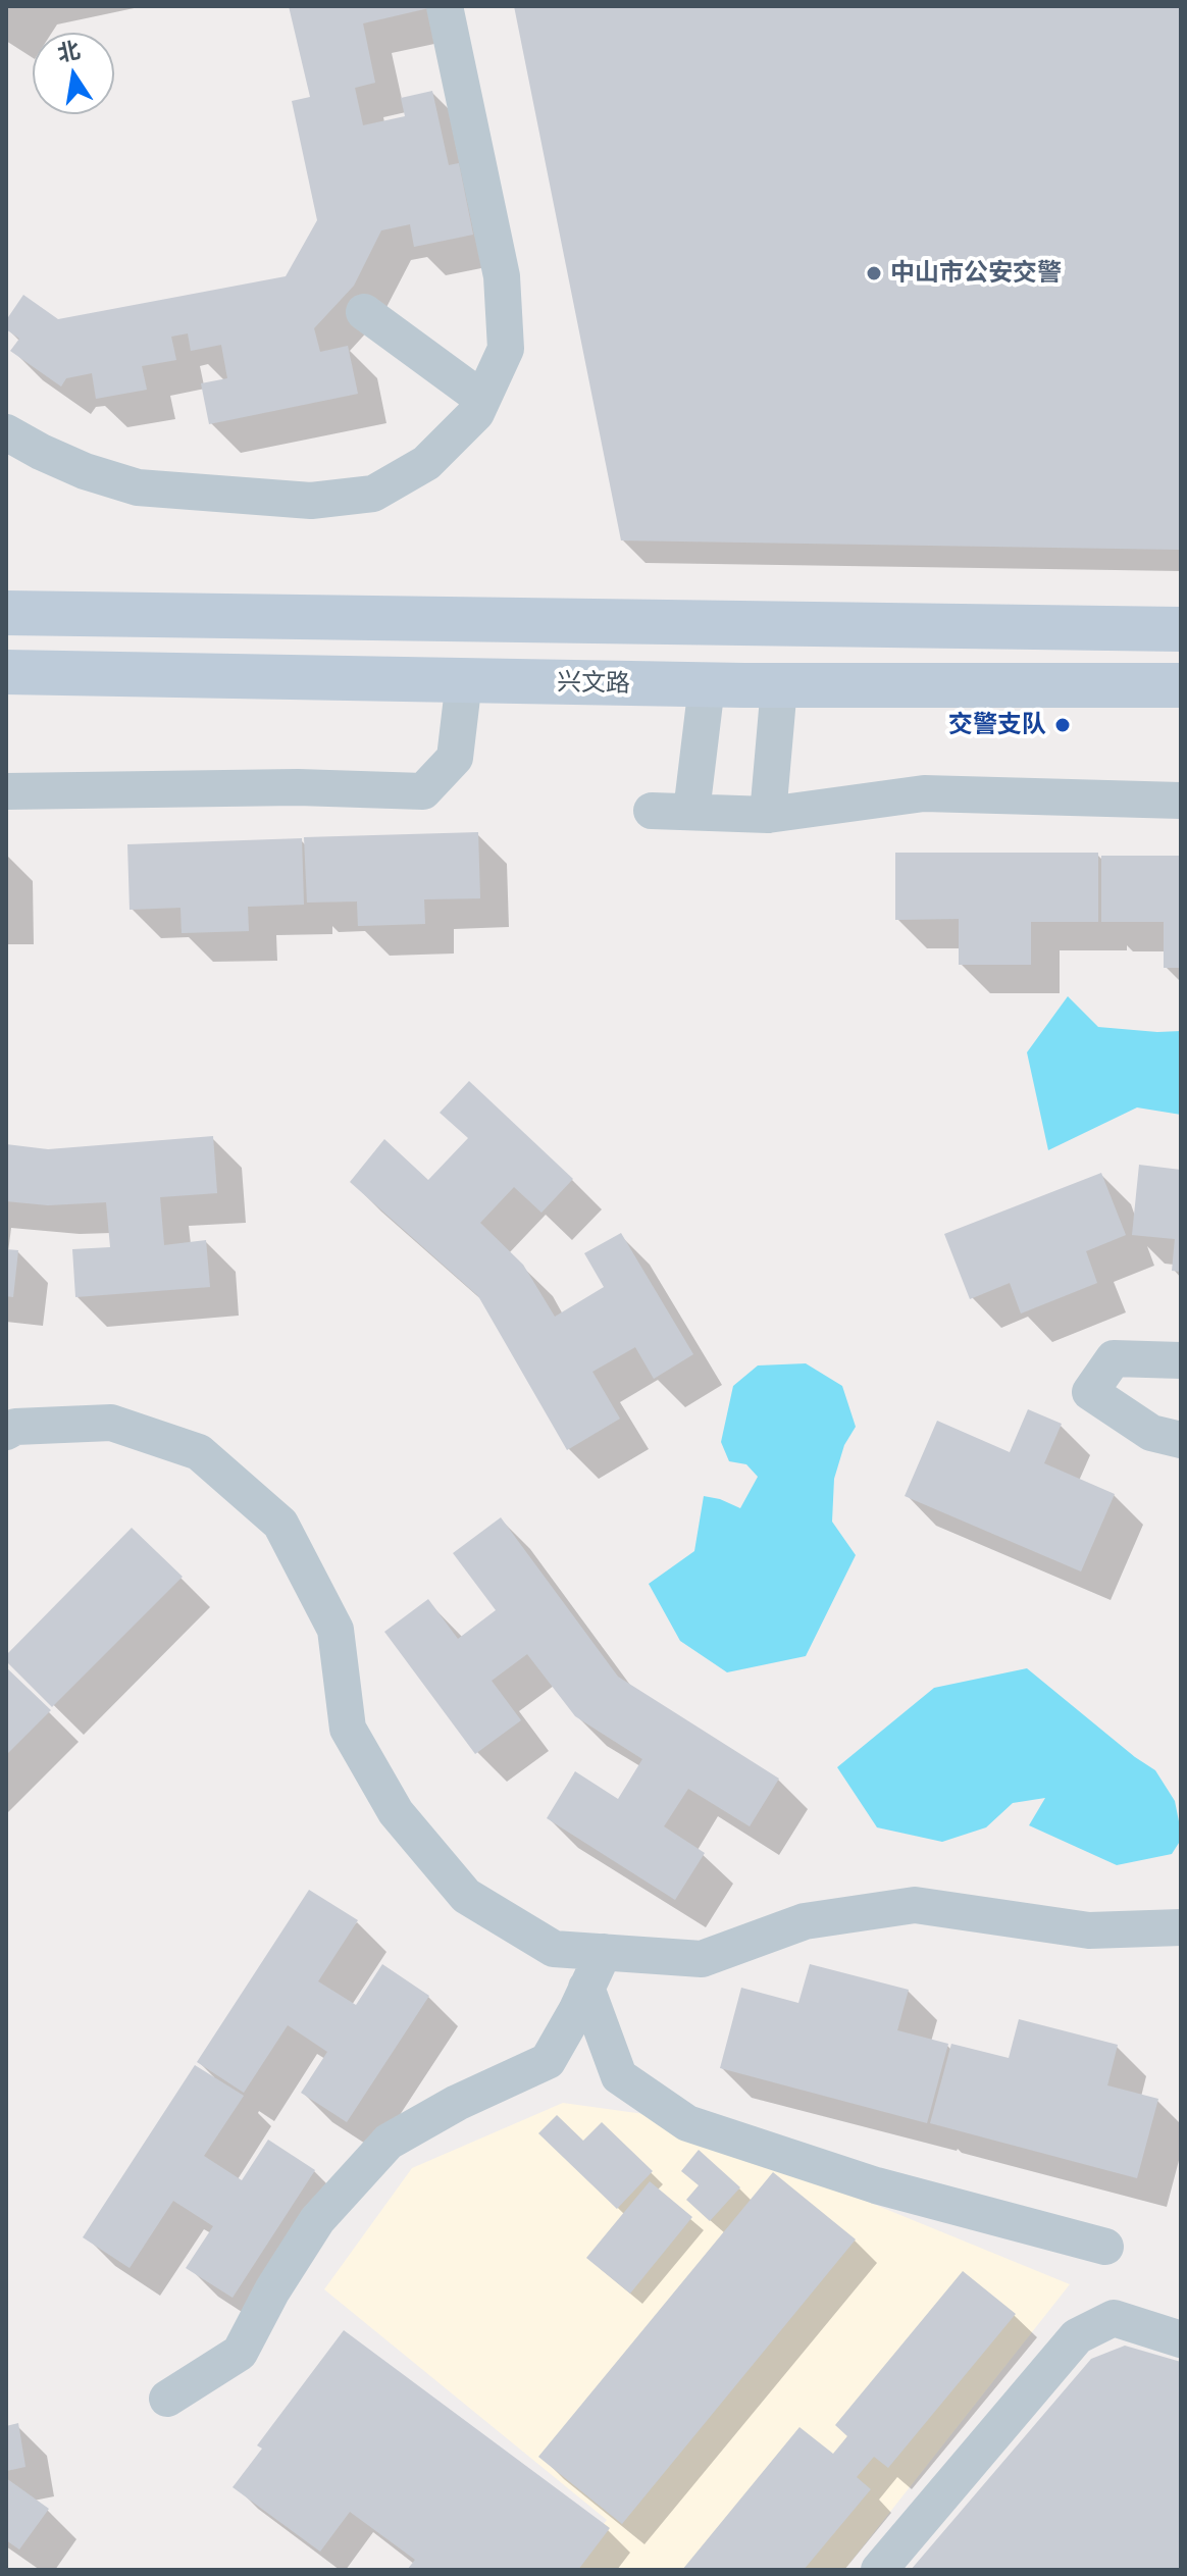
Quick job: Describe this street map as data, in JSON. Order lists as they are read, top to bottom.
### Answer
{
  "streets": {
    "main road": ["兴文路"]
  },
  "places": ["中山市公安交警", "交警支队"],
  "north": "top"
}
